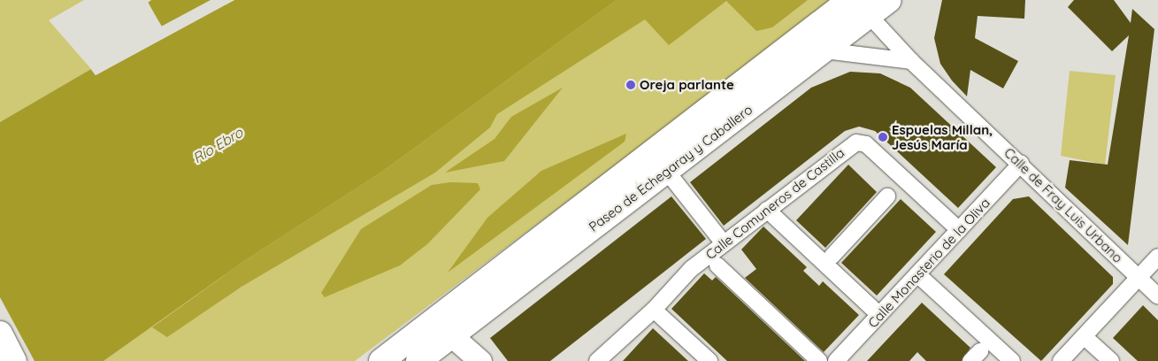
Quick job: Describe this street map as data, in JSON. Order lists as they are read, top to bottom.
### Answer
{
  "streets": {
    "main road": ["Paseo de Echegaray y Caballero"],
    "street": ["Calle Comuneros de Castilla", "Calle de Fray Luis Urbano", "Calle Monasterio de la Oliva"]
  },
  "crossings": [
    ["Paseo de Echegaray y Caballero", "Calle de Fray Luis Urbano"],
    ["Calle Comuneros de Castilla", "Calle Monasterio de la Oliva"],
    ["Calle de Fray Luis Urbano", "Calle Monasterio de la Oliva"]
  ],
  "water": ["Río Ebro"],
  "places": ["Oreja parlante", "Espuelas Millan, Jesús María"]
}
